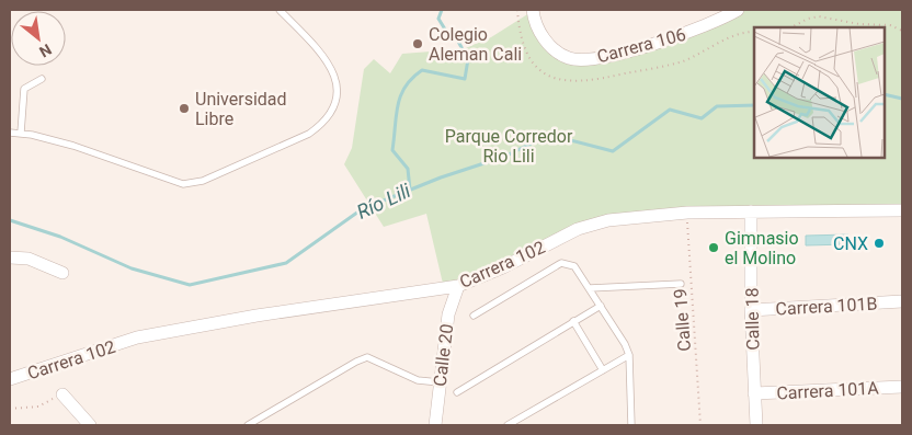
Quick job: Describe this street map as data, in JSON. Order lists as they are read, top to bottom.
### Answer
{
  "streets": {
    "street": [
      "Carrera 106",
      "Carrera 102",
      "Carrera 101B",
      "Calle 18",
      "Calle 20",
      "Carrera 101A"
    ],
    "path": ["Calle 19"]
  },
  "crossings": [
    ["Carrera 102", "Calle 18"],
    ["Carrera 102", "Calle 19"],
    ["Carrera 102", "Calle 20"],
    ["Carrera 101B", "Calle 18"],
    ["Calle 18", "Carrera 101A"]
  ],
  "water": ["Río Lili"],
  "parks": ["Parque Corredor Rio Lili"],
  "places": [
    "Colegio Aleman Cali",
    "Universidad Libre",
    "CNX",
    "Gimnasio el Molino"
  ],
  "north": "bottom right"
}
